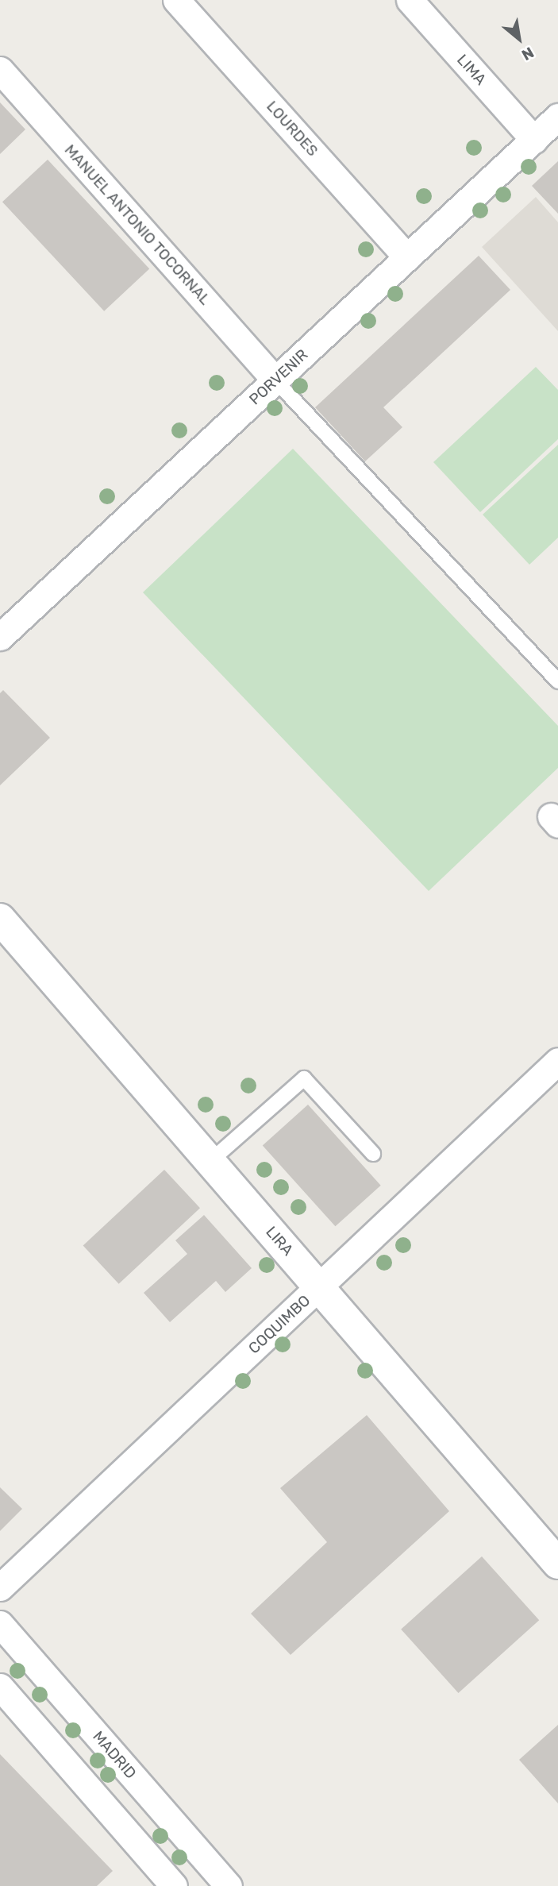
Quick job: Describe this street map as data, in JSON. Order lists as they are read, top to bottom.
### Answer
{
  "streets": {
    "main road": ["LIRA"],
    "street": [
      "LIMA",
      "LOURDES",
      "MANUEL ANTONIO TOCORNAL",
      "PORVENIR",
      "COQUIMBO",
      "MADRID"
    ]
  },
  "crossings": [
    ["LIMA", "PORVENIR"],
    ["LOURDES", "PORVENIR"],
    ["MANUEL ANTONIO TOCORNAL", "PORVENIR"],
    ["LIRA", "COQUIMBO"]
  ],
  "north": "bottom right"
}
